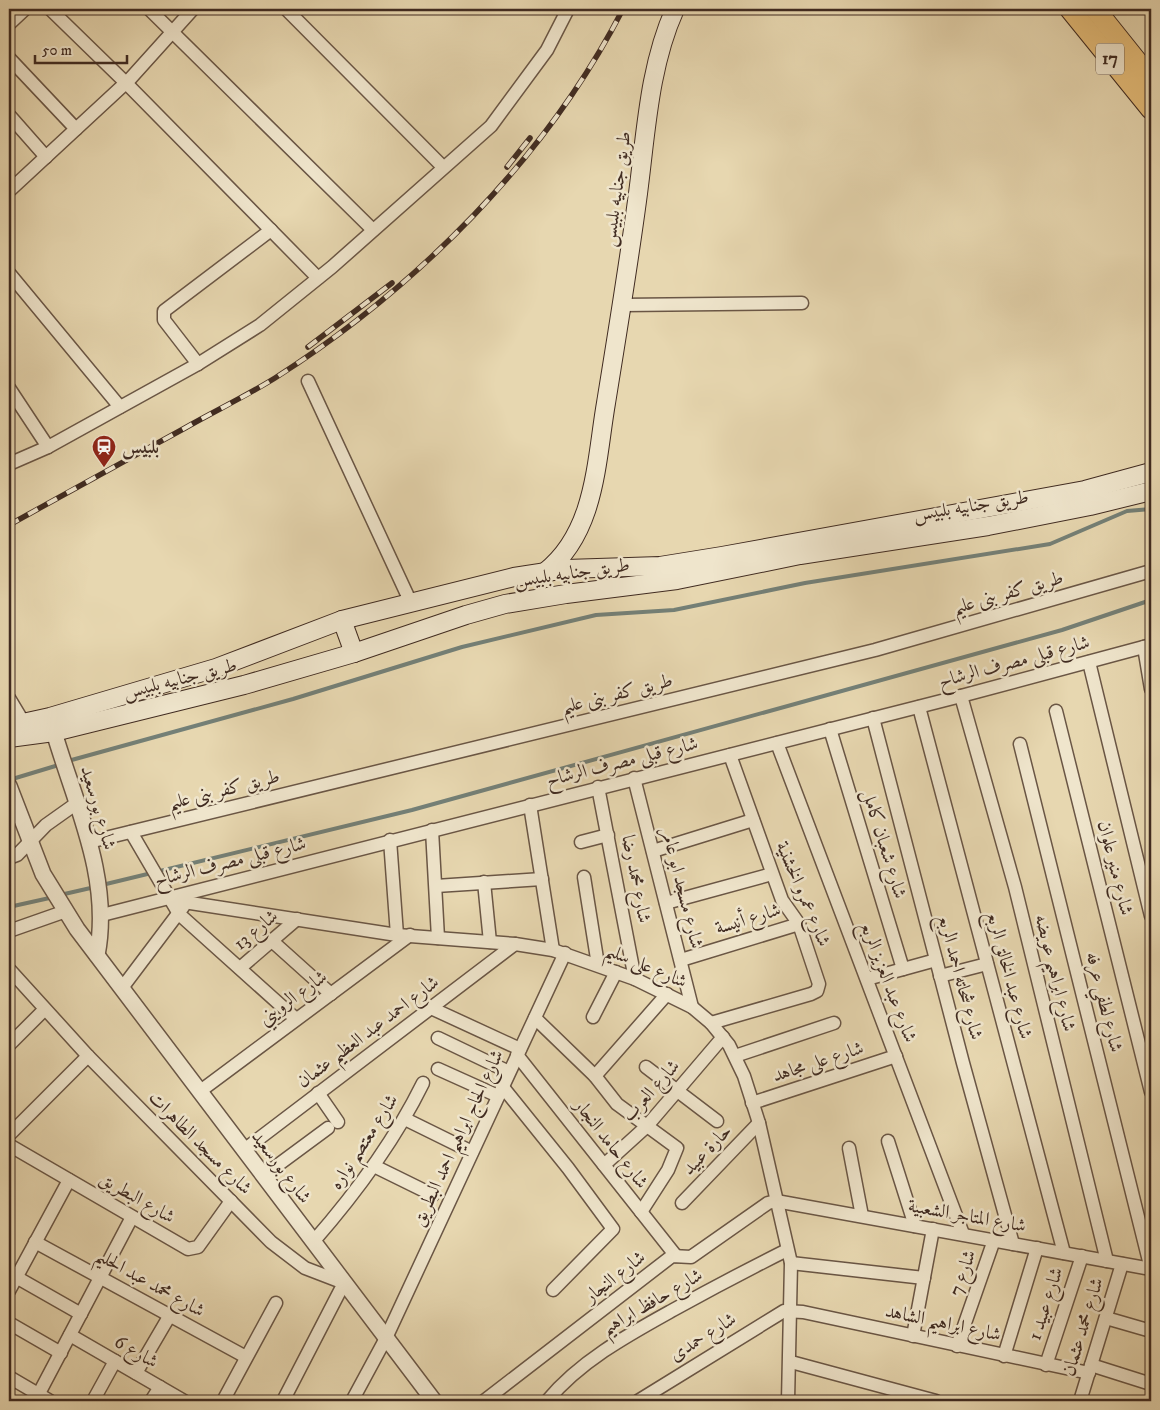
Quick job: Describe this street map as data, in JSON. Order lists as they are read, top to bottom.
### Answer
{
  "streets": {
    "highway": ["17"],
    "main road": ["طريق جنابيه بلبيس"],
    "street": [
      "طريق كفر بنى عليم",
      "شارع قبلى مصرف الرشاح",
      "شارع بورسعيد",
      "شارع شعبان كامل",
      "شارع منير علوان",
      "شارع محمد رضا",
      "شارع مسجد ابو عامر",
      "شارع عمرو الخشنية",
      "شارع أنيسة",
      "شارع 13",
      "شارع على سليم",
      "شارع ابراهيم عويضه",
      "شارع عبد الخالق الربع",
      "شارع شحاته احمد الربع",
      "شارع عبد العزيز الربع",
      "شارع الرويني",
      "شارع لطفي عرفه",
      "شارع احمد عبد العظيم عثمان",
      "شارع على مجاهد",
      "شارع العرب",
      "شارع الحاج ابراهيم احمد البطريق",
      "شارع معتصم نواره",
      "شارع مسجد الطاهرات",
      "شارع حامد النجار",
      "حارة عبيد",
      "شارع البطريق",
      "شارع المتاجر الشعبية",
      "شارع 7",
      "شارع النجار",
      "شارع محمد عبد الحليم",
      "شارع حافظ ابراهيم",
      "شارع عبيد 1",
      "شارع ابراهيم الشاهد",
      "شارع محمد عثمان",
      "شارع حمدى",
      "شارع 6"
    ]
  },
  "crossings": [
    ["طريق جنابيه بلبيس", "شارع بورسعيد"],
    ["طريق كفر بنى عليم", "شارع بورسعيد"],
    ["شارع قبلى مصرف الرشاح", "شارع بورسعيد"],
    ["شارع قبلى مصرف الرشاح", "شارع شعبان كامل"],
    ["شارع قبلى مصرف الرشاح", "شارع محمد رضا"],
    ["شارع قبلى مصرف الرشاح", "شارع مسجد ابو عامر"],
    ["شارع قبلى مصرف الرشاح", "شارع عمرو الخشنية"],
    ["شارع قبلى مصرف الرشاح", "شارع على سليم"],
    ["شارع قبلى مصرف الرشاح", "شارع ابراهيم عويضه"],
    ["شارع قبلى مصرف الرشاح", "شارع عبد الخالق الربع"],
    ["شارع قبلى مصرف الرشاح", "شارع شحاته احمد الربع"],
    ["شارع قبلى مصرف الرشاح", "شارع عبد العزيز الربع"],
    ["شارع بورسعيد", "شارع الرويني"],
    ["شارع بورسعيد", "شارع احمد عبد العظيم عثمان"],
    ["شارع بورسعيد", "شارع الحاج ابراهيم احمد البطريق"],
    ["شارع بورسعيد", "شارع معتصم نواره"],
    ["شارع بورسعيد", "شارع مسجد الطاهرات"],
    ["شارع محمد رضا", "شارع على سليم"],
    ["شارع مسجد ابو عامر", "شارع أنيسة"],
    ["شارع مسجد ابو عامر", "شارع على سليم"],
    ["شارع عمرو الخشنية", "شارع أنيسة"],
    ["شارع عمرو الخشنية", "شارع على سليم"],
    ["شارع 13", "شارع على سليم"],
    ["شارع على سليم", "شارع الرويني"],
    ["شارع على سليم", "شارع احمد عبد العظيم عثمان"],
    ["شارع على سليم", "شارع على مجاهد"],
    ["شارع على سليم", "شارع العرب"],
    ["شارع على سليم", "شارع الحاج ابراهيم احمد البطريق"],
    ["شارع على سليم", "حارة عبيد"],
    ["شارع على سليم", "شارع المتاجر الشعبية"],
    ["شارع على سليم", "شارع النجار"],
    ["شارع على سليم", "شارع حافظ ابراهيم"],
    ["شارع على سليم", "شارع ابراهيم الشاهد"],
    ["شارع على سليم", "شارع حمدى"],
    ["شارع ابراهيم عويضه", "شارع المتاجر الشعبية"],
    ["شارع عبد الخالق الربع", "شارع المتاجر الشعبية"],
    ["شارع شحاته احمد الربع", "شارع المتاجر الشعبية"],
    ["شارع عبد العزيز الربع", "شارع على مجاهد"],
    ["شارع عبد العزيز الربع", "شارع المتاجر الشعبية"],
    ["شارع لطفي عرفه", "شارع المتاجر الشعبية"],
    ["شارع العرب", "شارع حامد النجار"],
    ["شارع الحاج ابراهيم احمد البطريق", "شارع حامد النجار"],
    ["شارع مسجد الطاهرات", "شارع البطريق"],
    ["شارع حامد النجار", "شارع النجار"],
    ["شارع المتاجر الشعبية", "شارع 7"],
    ["شارع المتاجر الشعبية", "شارع النجار"],
    ["شارع المتاجر الشعبية", "شارع عبيد 1"],
    ["شارع المتاجر الشعبية", "شارع محمد عثمان"],
    ["شارع 7", "شارع ابراهيم الشاهد"],
    ["شارع عبيد 1", "شارع ابراهيم الشاهد"],
    ["شارع ابراهيم الشاهد", "شارع محمد عثمان"],
    ["شارع ابراهيم الشاهد", "شارع حمدى"]
  ],
  "places": {
    "station": ["بلبيس"]
  },
  "scale_bar": "50 m"
}
